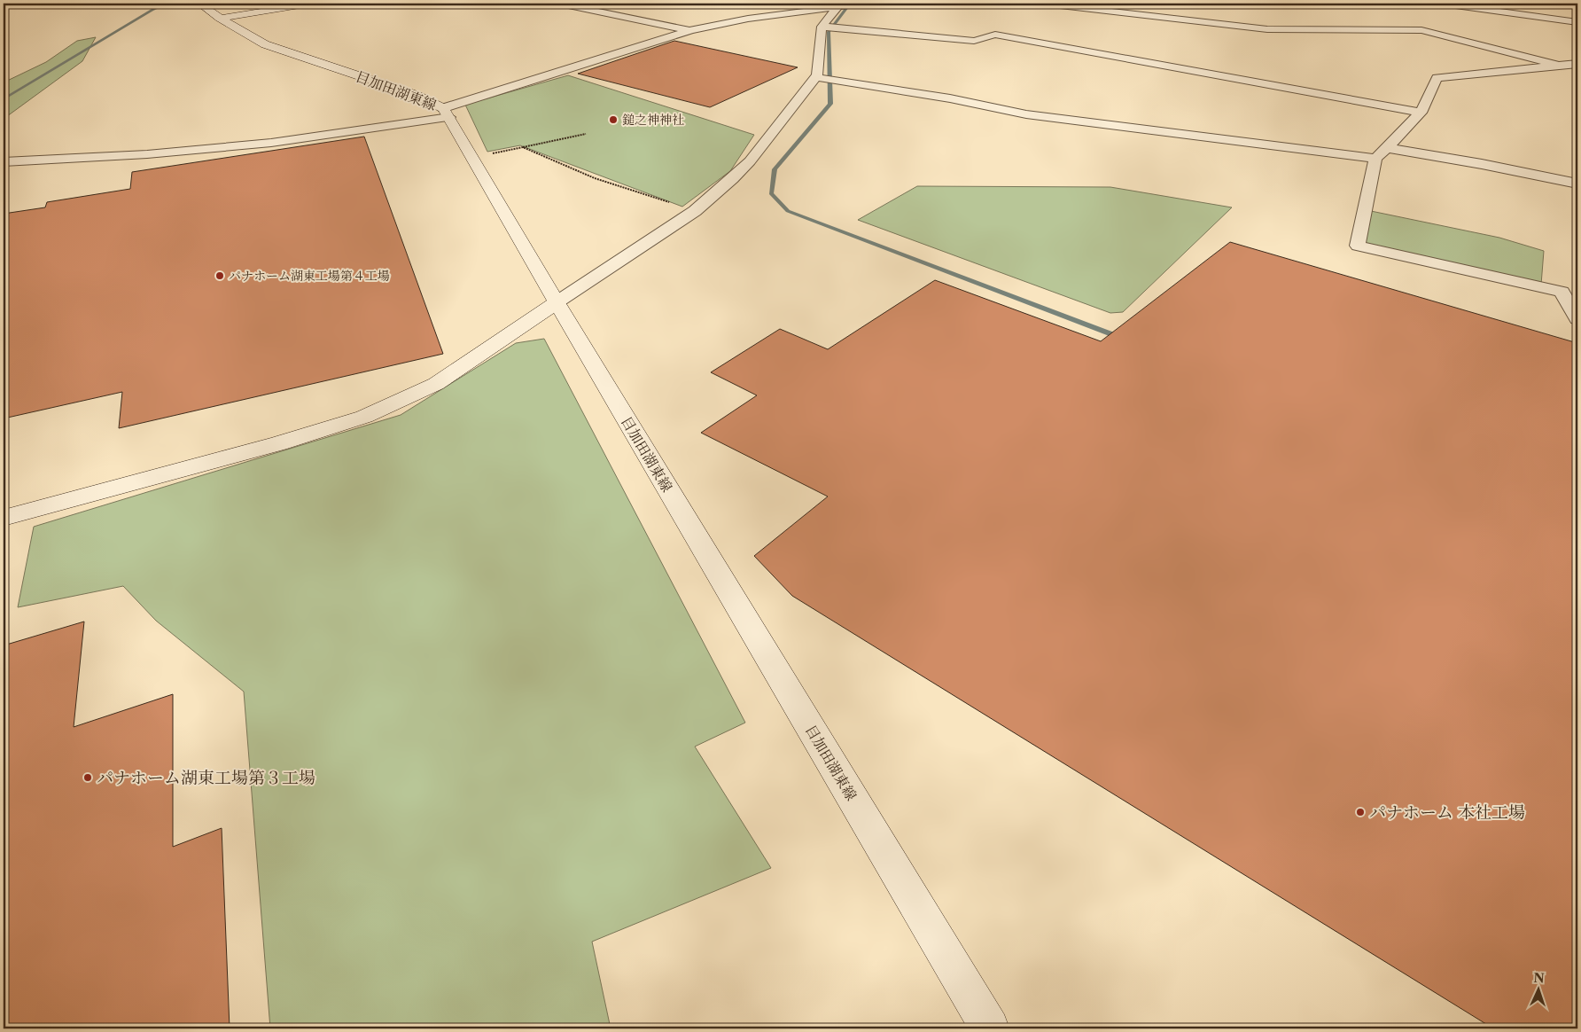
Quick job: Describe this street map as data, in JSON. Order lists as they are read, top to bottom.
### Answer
{
  "streets": {
    "main road": ["目加田湖東線"]
  },
  "places": [
    "鎚之神神社",
    "パナホーム湖東工場第４工場",
    "パナホーム湖東工場第３工場",
    "パナホーム 本社工場"
  ],
  "north": "top"
}
